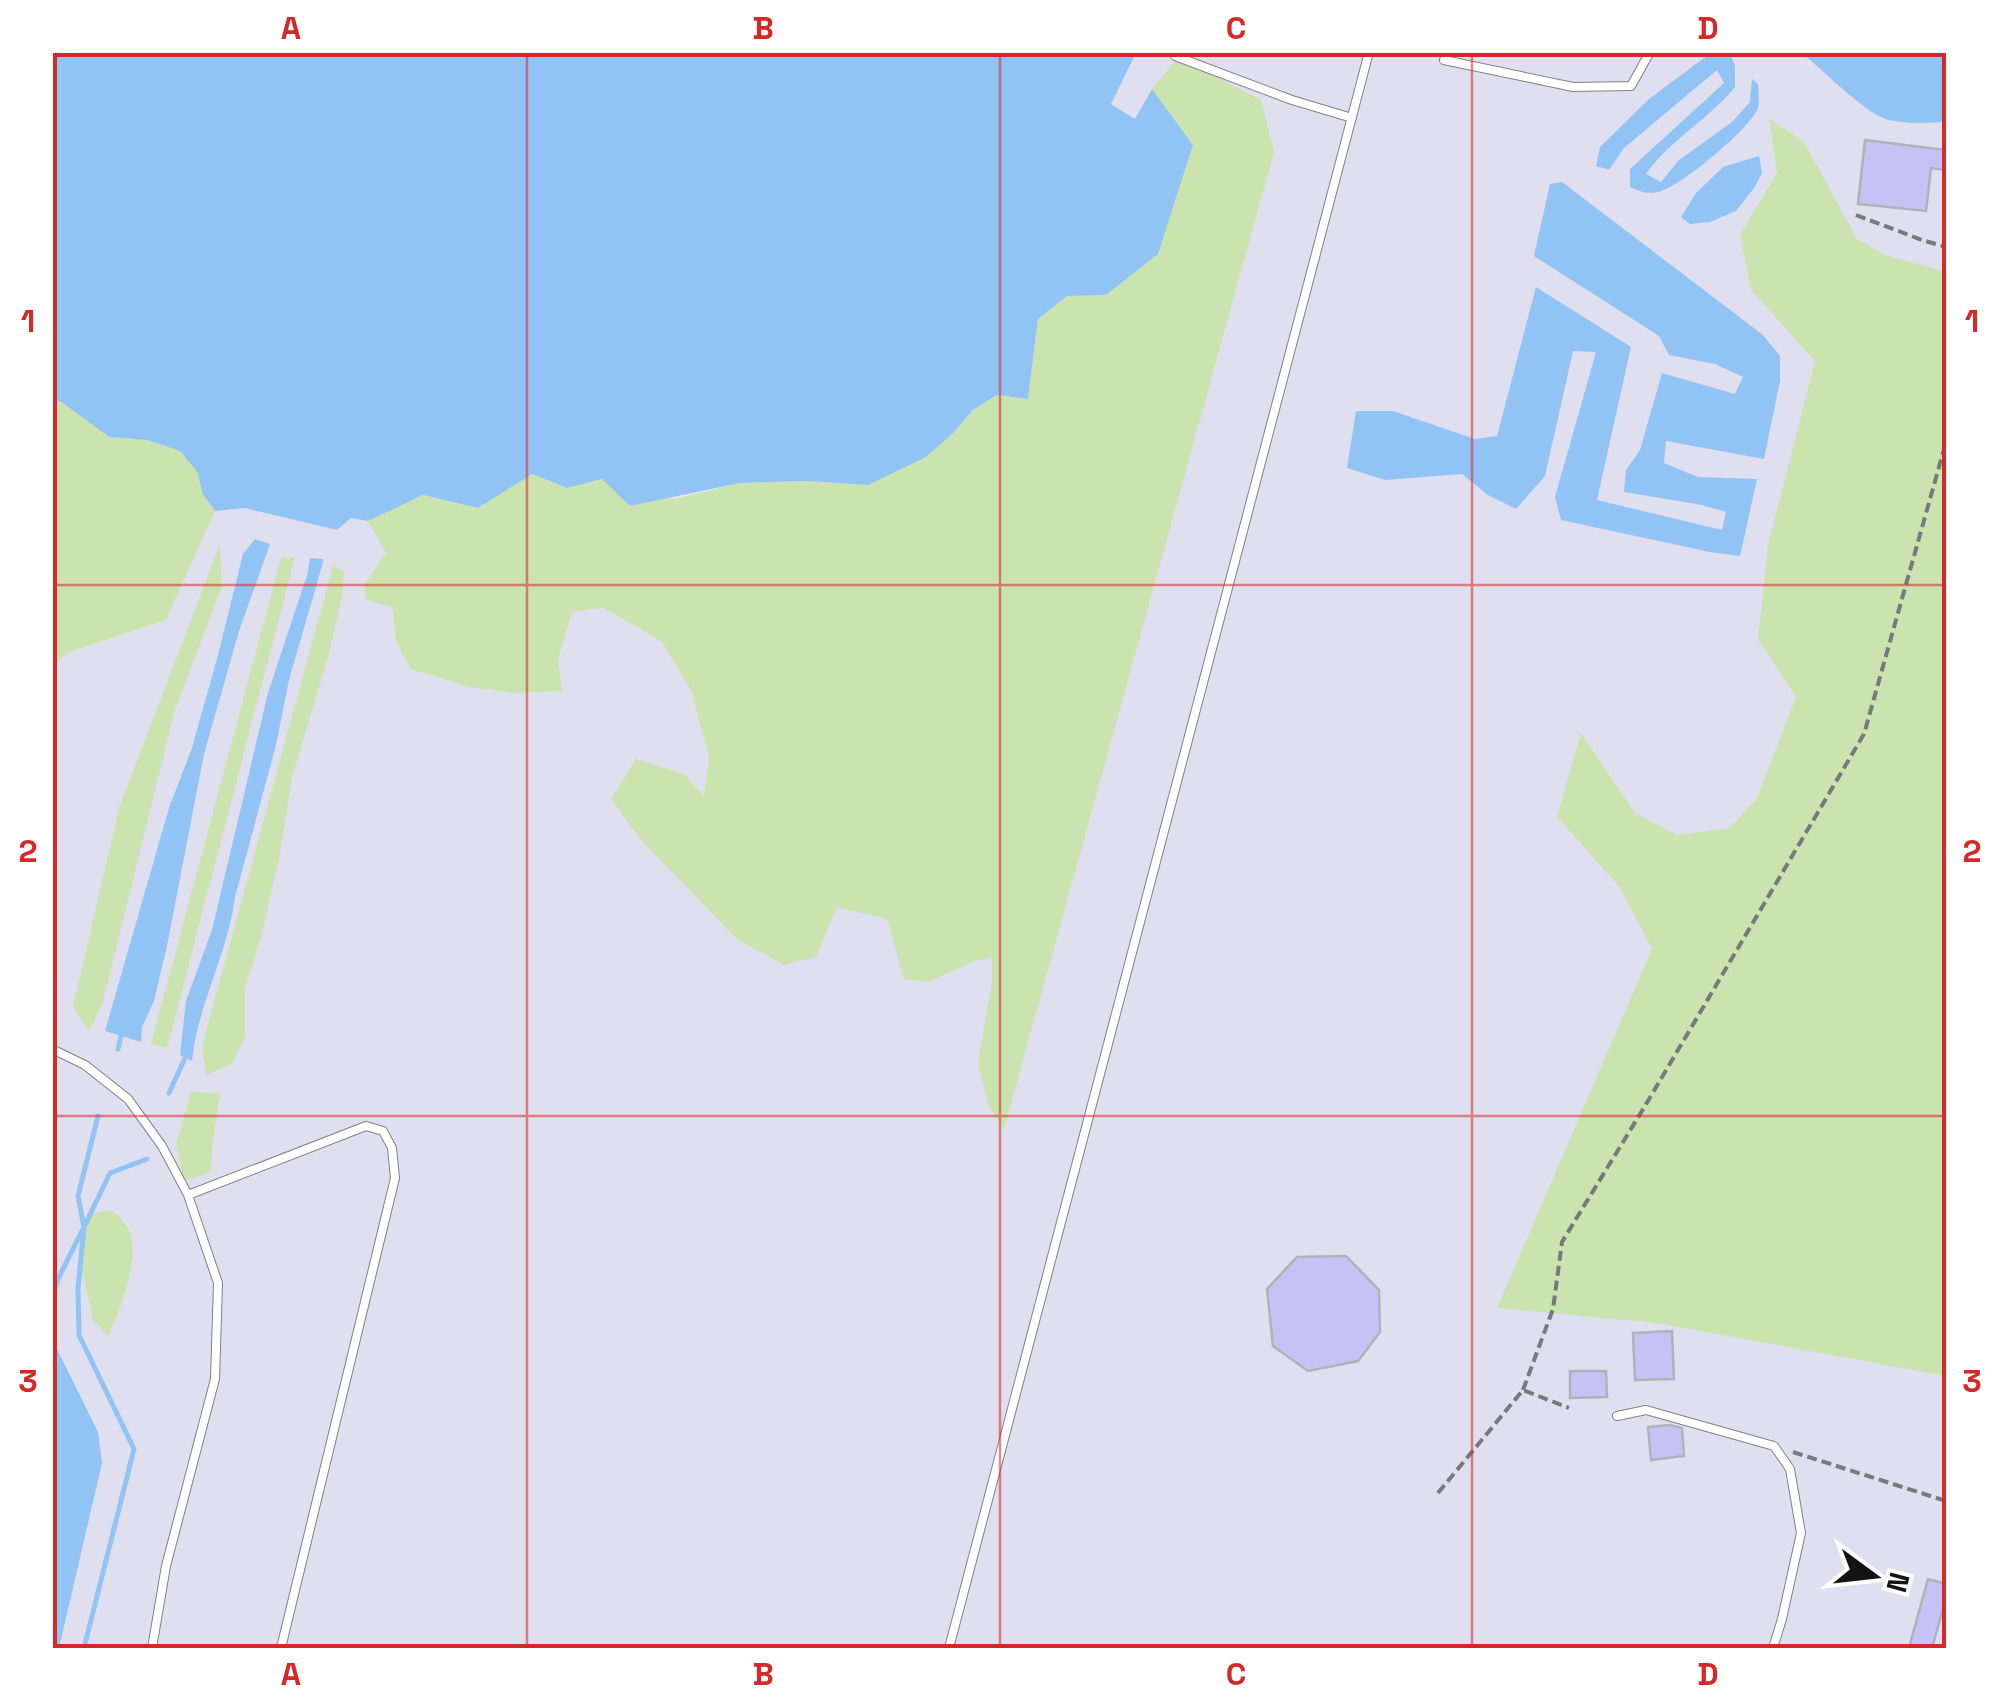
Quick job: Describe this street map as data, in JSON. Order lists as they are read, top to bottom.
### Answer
{
  "north": "right",
  "grid": {
    "columns": [
      "A",
      "B",
      "C",
      "D"
    ],
    "rows": ["1", "2", "3"]
  }
}
